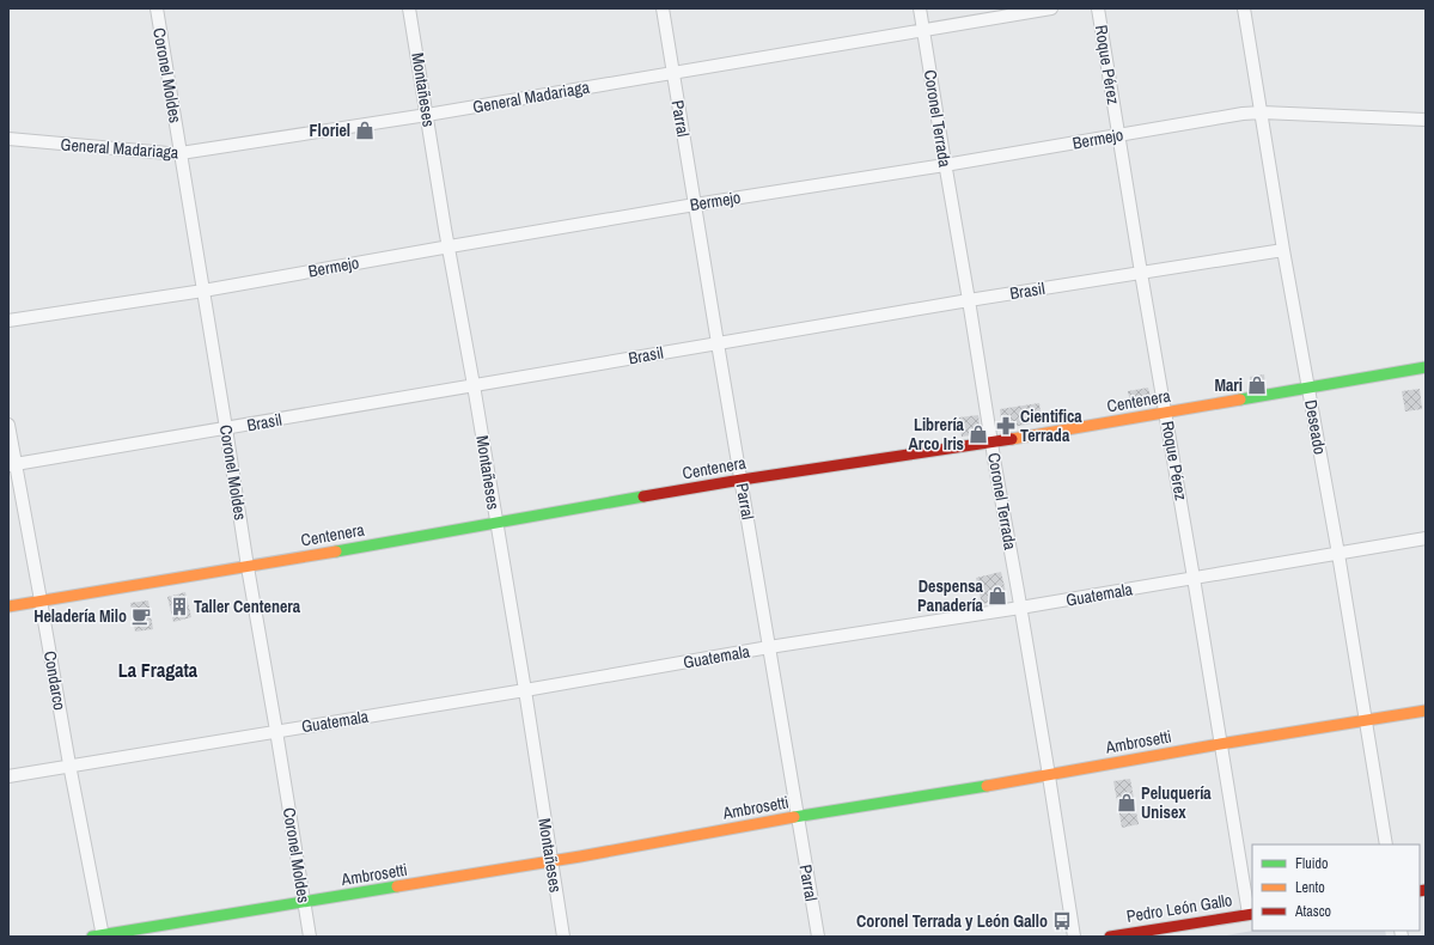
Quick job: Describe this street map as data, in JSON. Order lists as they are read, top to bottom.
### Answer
{
  "streets": {
    "street": [
      "Roque Pérez",
      "Coronel Moldes",
      "Montañeses",
      "General Madariaga",
      "Parral",
      "Coronel Terrada",
      "Bermejo",
      "Brasil",
      "Centenera",
      "Deseado",
      "Guatemala",
      "Condarco",
      "Ambrosetti",
      "Pedro León Gallo"
    ]
  },
  "crossings": [
    ["Roque Pérez", "Bermejo"],
    ["Roque Pérez", "Brasil"],
    ["Roque Pérez", "Centenera"],
    ["Roque Pérez", "Guatemala"],
    ["Roque Pérez", "Ambrosetti"],
    ["Roque Pérez", "Pedro León Gallo"],
    ["Coronel Moldes", "General Madariaga"],
    ["Coronel Moldes", "Bermejo"],
    ["Coronel Moldes", "Brasil"],
    ["Coronel Moldes", "Centenera"],
    ["Coronel Moldes", "Guatemala"],
    ["Coronel Moldes", "Ambrosetti"],
    ["Montañeses", "General Madariaga"],
    ["Montañeses", "Bermejo"],
    ["Montañeses", "Brasil"],
    ["Montañeses", "Centenera"],
    ["Montañeses", "Guatemala"],
    ["Montañeses", "Ambrosetti"],
    ["General Madariaga", "Parral"],
    ["General Madariaga", "Coronel Terrada"],
    ["Parral", "Bermejo"],
    ["Parral", "Brasil"],
    ["Parral", "Centenera"],
    ["Parral", "Guatemala"],
    ["Parral", "Ambrosetti"],
    ["Coronel Terrada", "Bermejo"],
    ["Coronel Terrada", "Brasil"],
    ["Coronel Terrada", "Centenera"],
    ["Coronel Terrada", "Guatemala"],
    ["Coronel Terrada", "Ambrosetti"],
    ["Bermejo", "Deseado"],
    ["Brasil", "Deseado"],
    ["Brasil", "Condarco"],
    ["Centenera", "Deseado"],
    ["Centenera", "Condarco"],
    ["Deseado", "Guatemala"],
    ["Deseado", "Ambrosetti"],
    ["Guatemala", "Condarco"],
    ["Condarco", "Ambrosetti"]
  ],
  "districts": ["La Fragata"],
  "places": {
    "shop": [
      "Floriel",
      "Mari",
      "Librería Arco Iris",
      "Despensa Panadería",
      "Peluquería Unisex"
    ],
    "pharmacy": ["Cientifica Terrada"],
    "building": ["Taller Centenera"],
    "cafe": ["Heladería Milo"],
    "bus stop": ["Coronel Terrada y León Gallo"]
  },
  "legend": ["Fluido", "Lento", "Atasco"]
}
